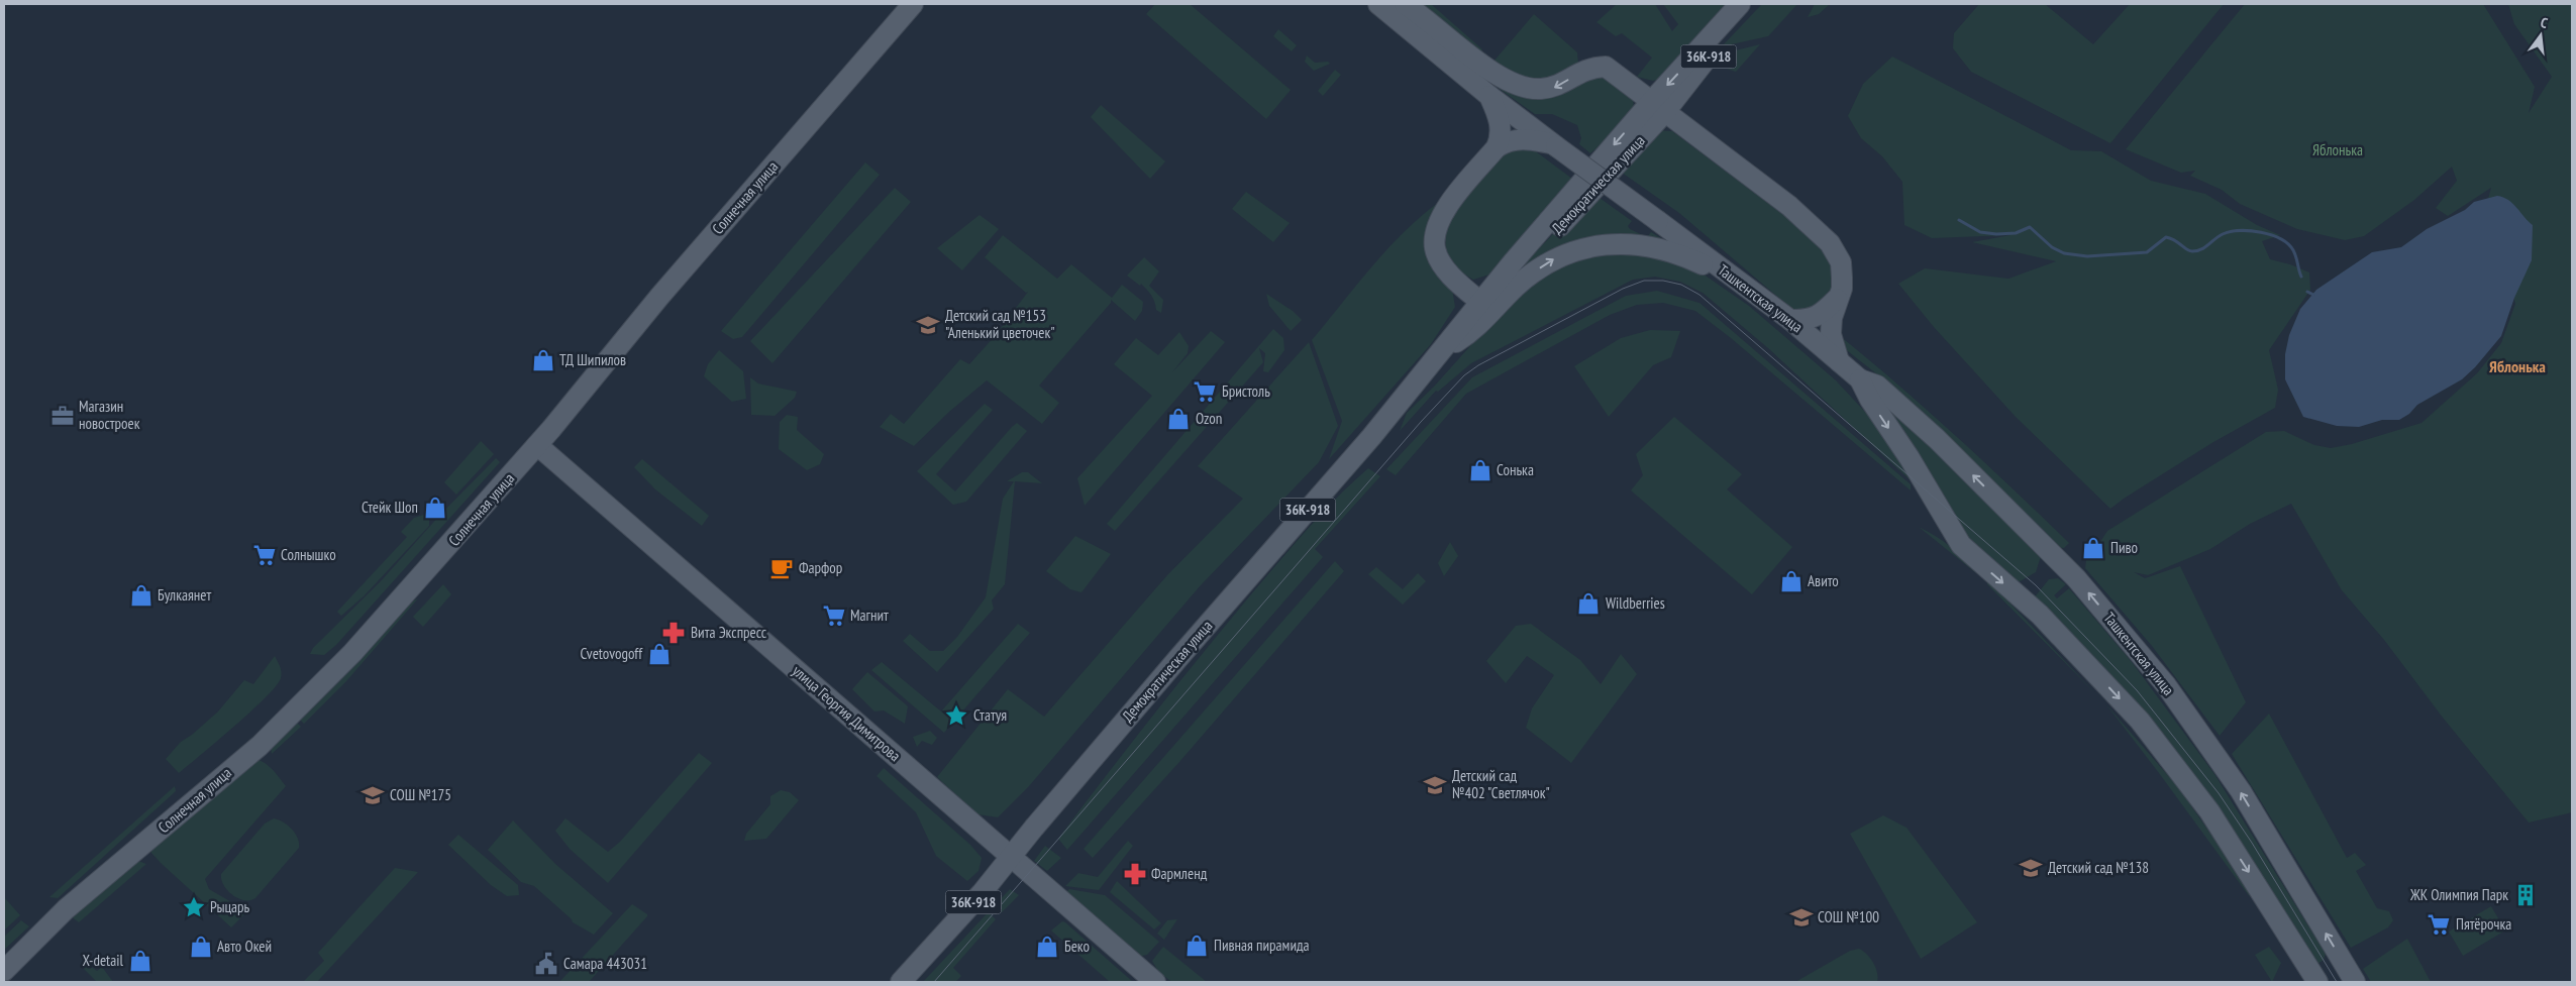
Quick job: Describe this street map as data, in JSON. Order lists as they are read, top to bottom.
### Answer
{
  "streets": {
    "main road": [
      "36К-918",
      "Демократическая улица",
      "Солнечная улица",
      "Ташкентская улица",
      "улица Георгия Димитрова"
    ]
  },
  "crossings": [
    ["Демократическая улица", "улица Георгия Димитрова"],
    ["Солнечная улица", "улица Георгия Димитрова"]
  ],
  "districts": ["Яблонька"],
  "parks": ["Яблонька"],
  "places": {
    "school or university": [
      "Детский сад №153 \"Аленький цветочек\"",
      "Детский сад №402 \"Светлячок\"",
      "СОШ №175",
      "Детский сад №138",
      "СОШ №100"
    ],
    "shop": [
      "ТД Шипилов",
      "Ozon",
      "Сонька",
      "Стейк Шоп",
      "Пиво",
      "Авито",
      "Булкаянет",
      "Wildberries",
      "Cvetovogoff",
      "Пивная пирамида",
      "Авто Окей",
      "Беко",
      "X-detail"
    ],
    "supermarket": [
      "Бристоль",
      "Солнышко",
      "Магнит",
      "Пятёрочка"
    ],
    "office": ["Магазин новостроек"],
    "cafe": ["Фарфор"],
    "pharmacy": ["Вита Экспресс", "Фармленд"],
    "place": ["Статуя", "Рыцарь"],
    "building": ["ЖК Олимпия Парк"],
    "public building": ["Самара 443031"]
  },
  "north": "top"
}
